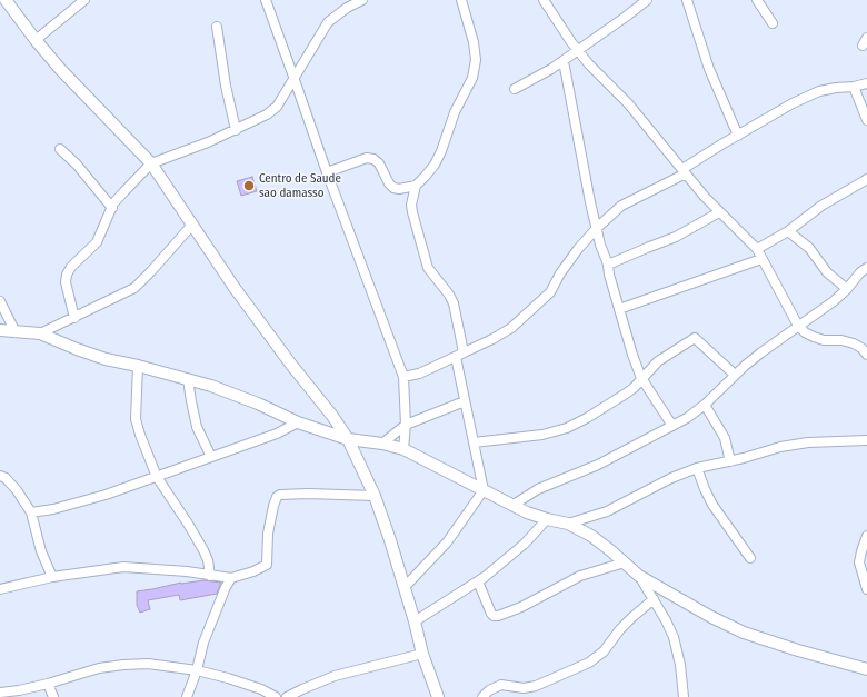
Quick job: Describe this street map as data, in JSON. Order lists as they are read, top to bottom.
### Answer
{
  "places": ["Centro de Saude sao damasso"]
}
